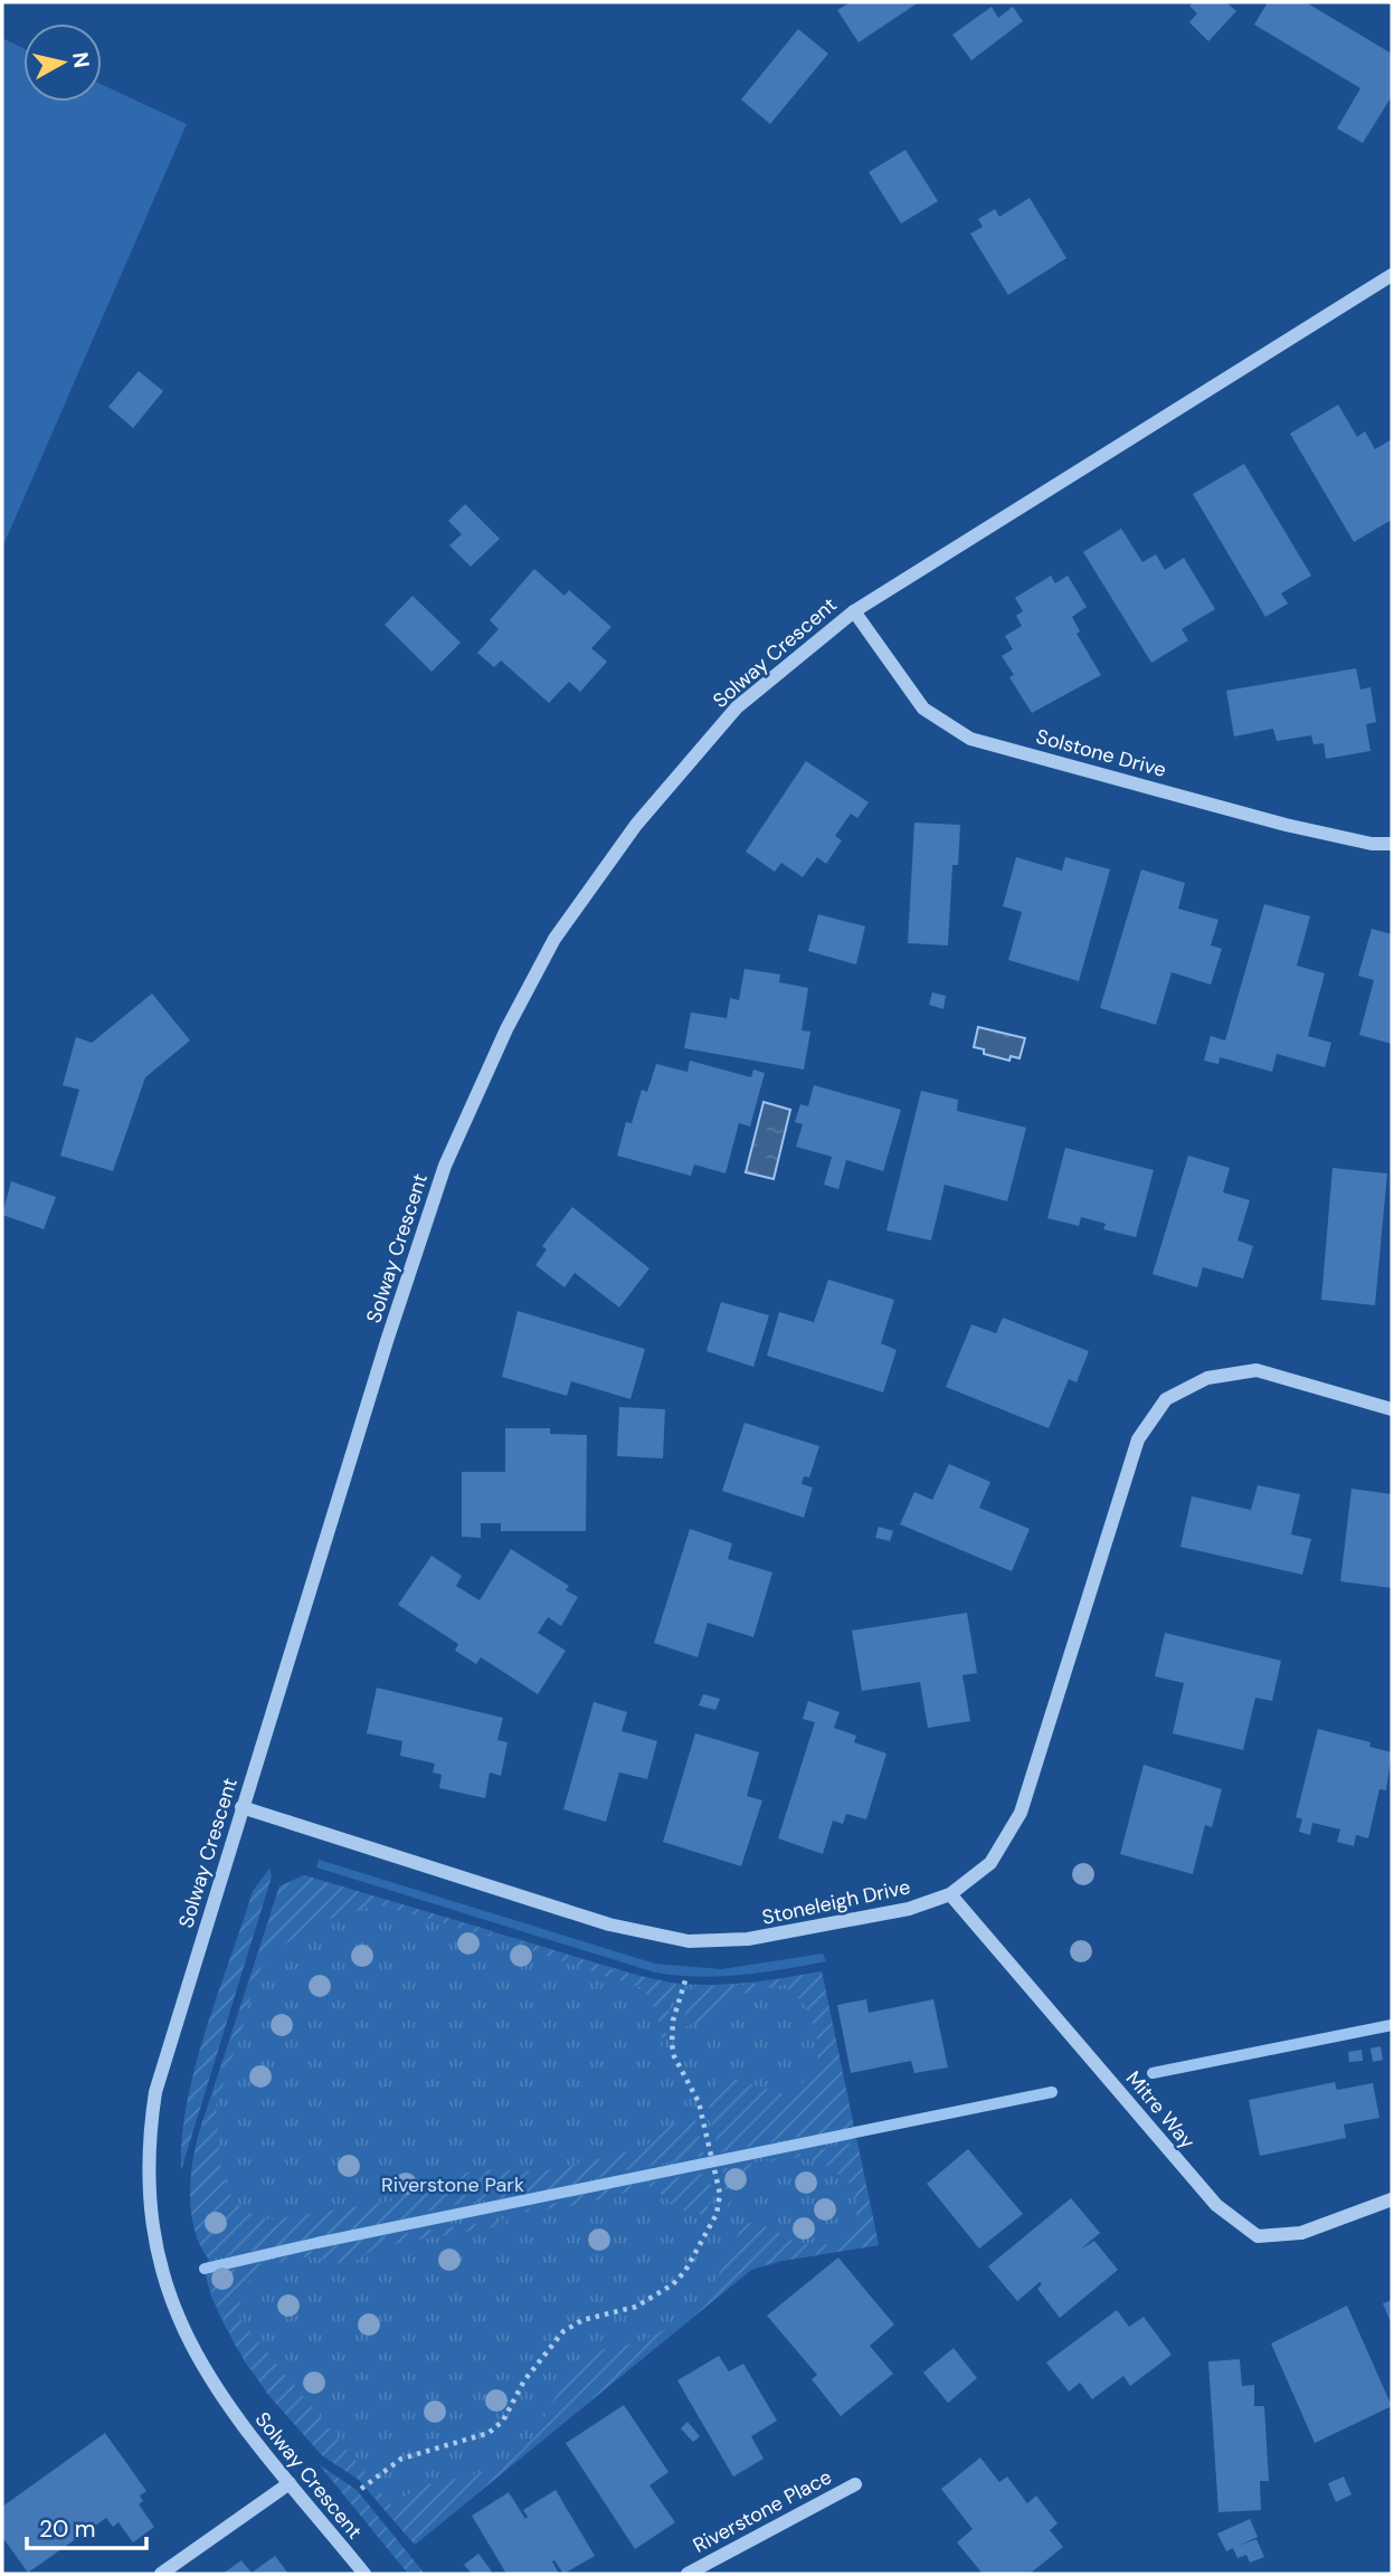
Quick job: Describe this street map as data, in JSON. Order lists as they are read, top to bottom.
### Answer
{
  "streets": {
    "street": [
      "Solway Crescent",
      "Solstone Drive",
      "Stoneleigh Drive",
      "Mitre Way",
      "Riverstone Place"
    ]
  },
  "crossings": [
    ["Solway Crescent", "Solstone Drive"],
    ["Solway Crescent", "Stoneleigh Drive"],
    ["Stoneleigh Drive", "Mitre Way"]
  ],
  "parks": ["Riverstone Park"],
  "scale_bar": "20 m",
  "north": "right"
}
